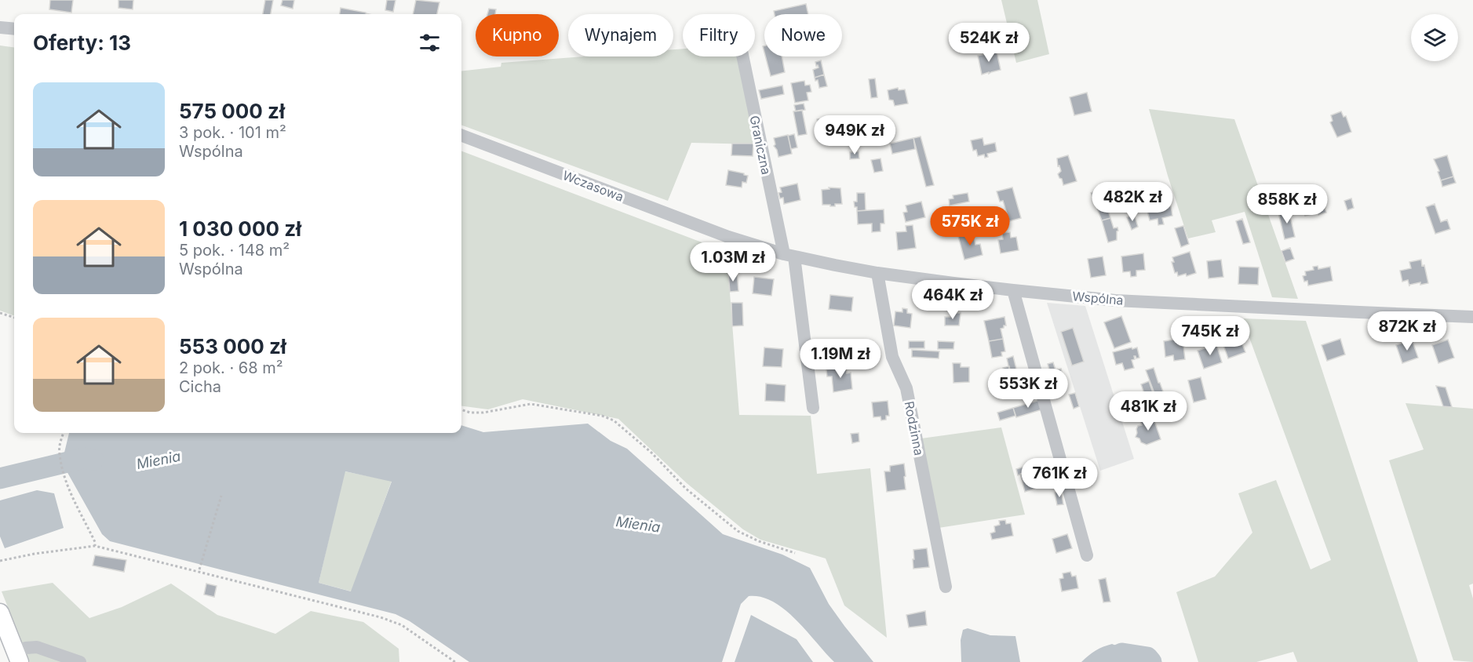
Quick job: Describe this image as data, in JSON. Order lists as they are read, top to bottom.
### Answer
{
  "streets": {
    "street": [
      "Graniczna",
      "Wczasowa",
      "Wspólna",
      "Rodzinna"
    ]
  },
  "crossings": [
    ["Graniczna", "Wspólna"],
    ["Wczasowa", "Wspólna"],
    ["Wspólna", "Rodzinna"]
  ],
  "water": ["Mienia"],
  "page": {
    "chip": [
      "Kupno",
      "Wynajem",
      "Filtry",
      "Nowe"
    ],
    "heading": "Oferty: 13",
    "price": [
      "524K zł",
      "949K zł",
      "482K zł",
      "858K zł",
      "575K zł",
      "1.03M zł",
      "464K zł",
      "872K zł",
      "745K zł",
      "1.19M zł",
      "553K zł",
      "481K zł",
      "761K zł"
    ],
    "list": [
      {
        "name": "575 000 zł",
        "note": "3 pok. · 101 m² · Wspólna"
      },
      {
        "name": "1 030 000 zł",
        "note": "5 pok. · 148 m² · Wspólna"
      },
      {
        "name": "553 000 zł",
        "note": "2 pok. · 68 m² · Cicha"
      }
    ]
  }
}
